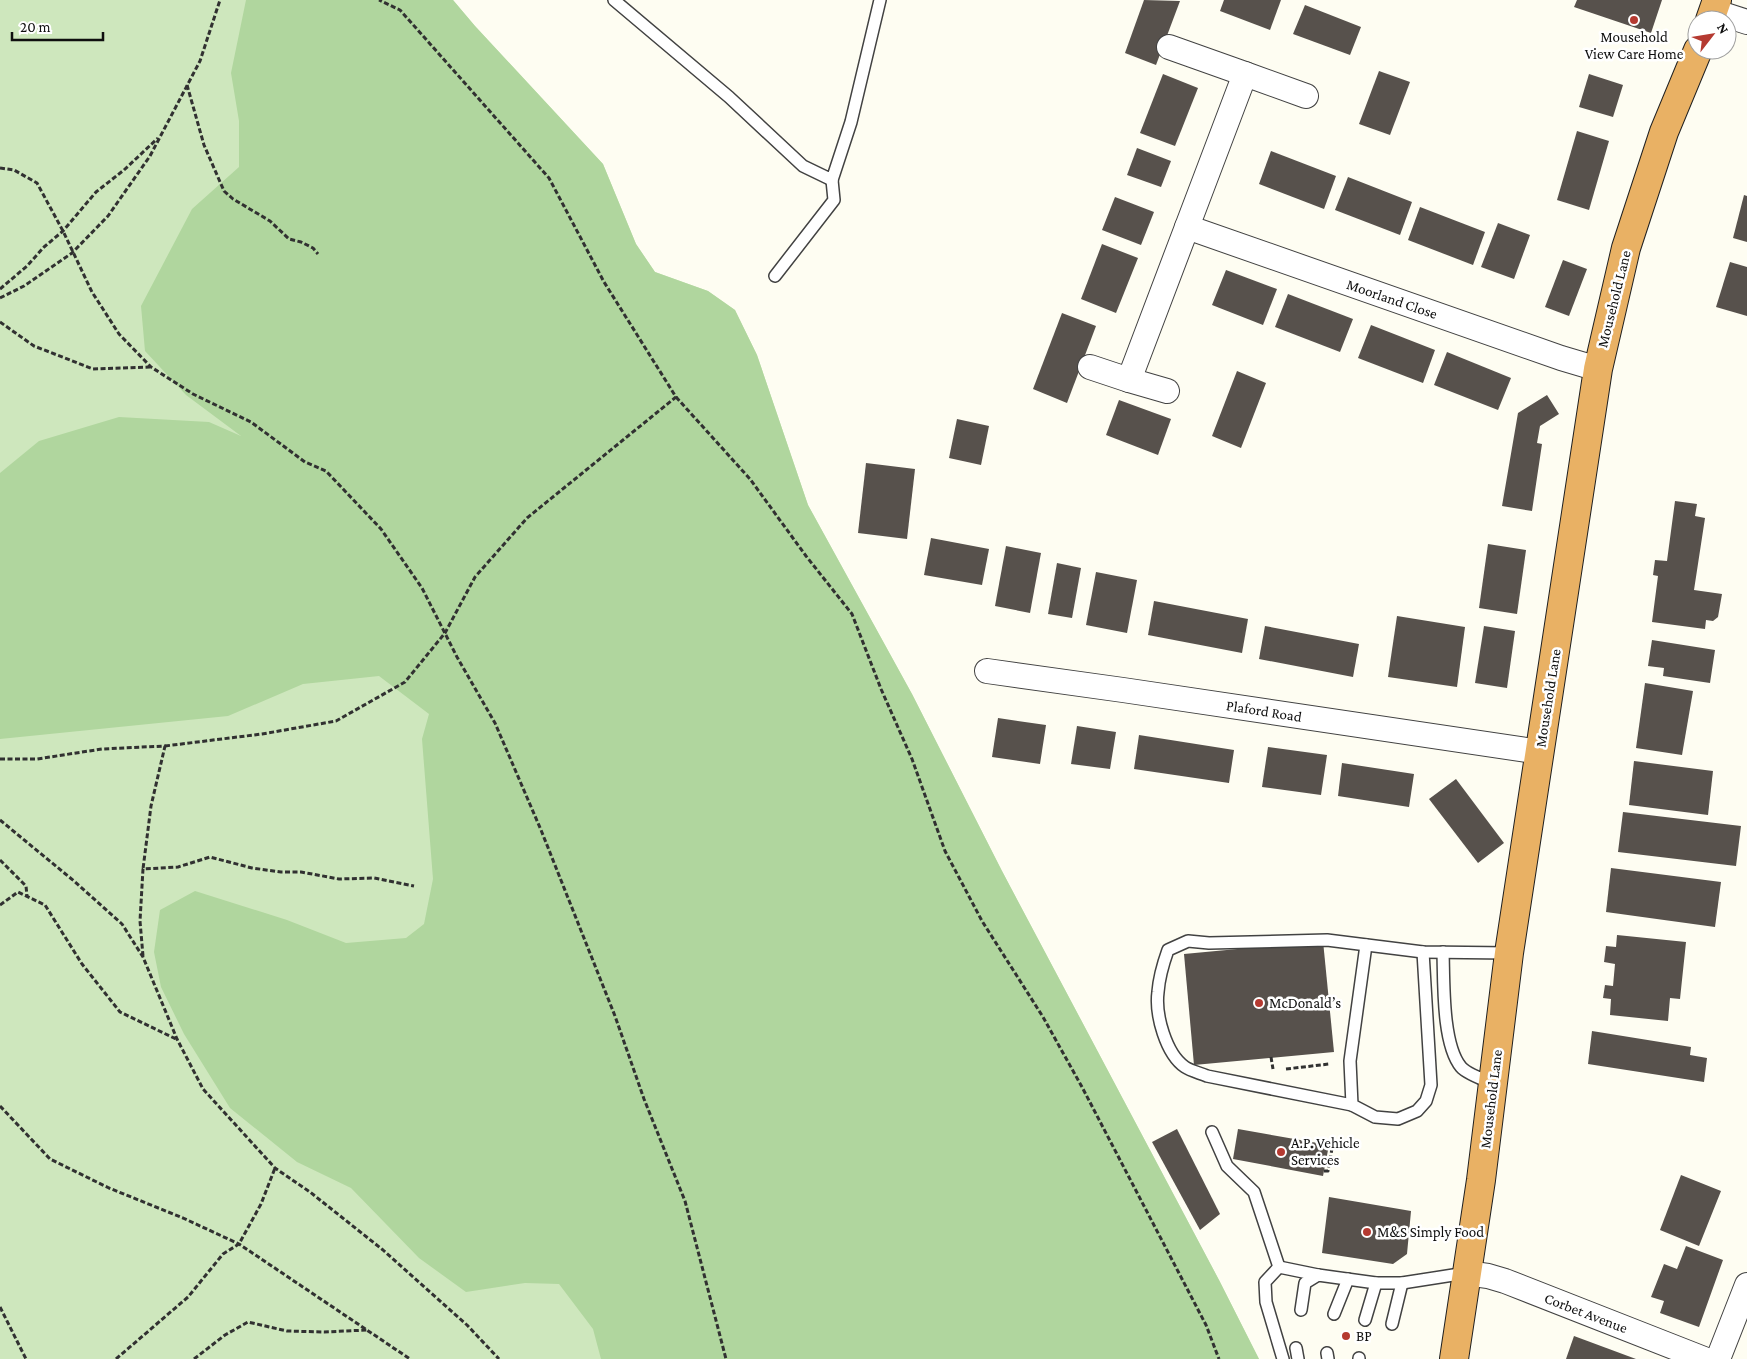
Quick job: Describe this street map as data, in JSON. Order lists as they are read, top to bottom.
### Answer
{
  "streets": {
    "highway": ["Mousehold Lane"],
    "street": ["Moorland Close", "Plaford Road", "Corbet Avenue"]
  },
  "crossings": [
    ["Moorland Close", "Mousehold Lane"],
    ["Mousehold Lane", "Plaford Road"],
    ["Mousehold Lane", "Corbet Avenue"]
  ],
  "places": [
    "Mousehold View Care Home",
    "McDonald’s",
    "A.P. Vehicle Services",
    "M&S Simply Food",
    "BP"
  ],
  "scale_bar": "20 m",
  "north": "top right"
}
